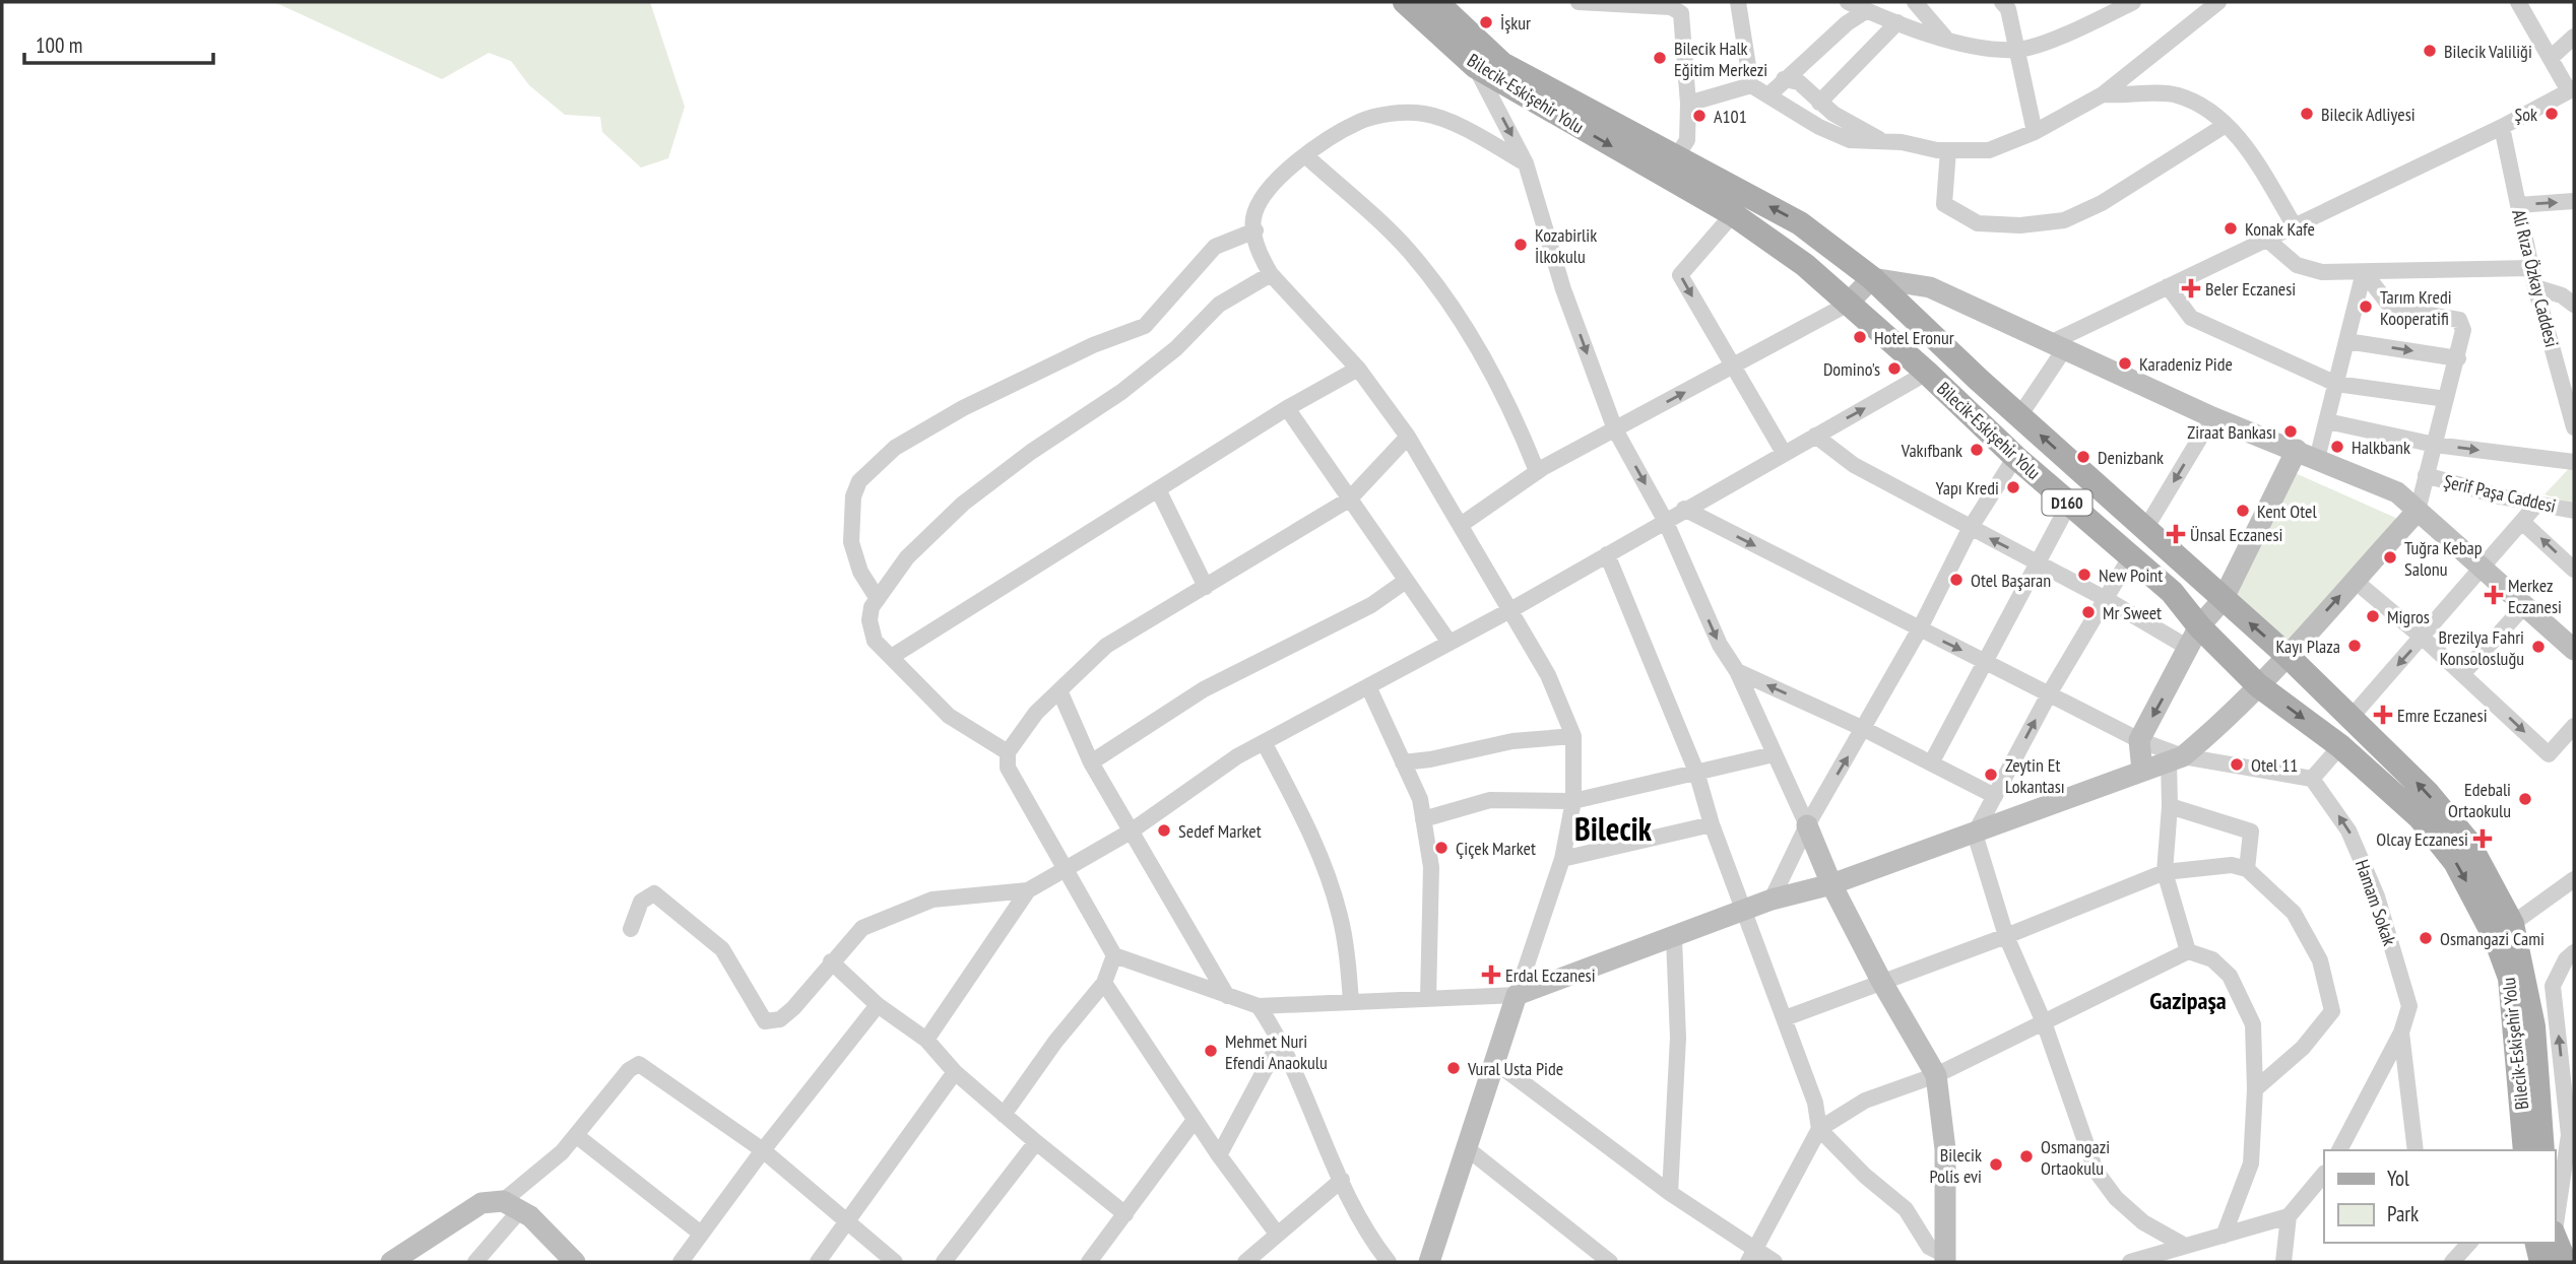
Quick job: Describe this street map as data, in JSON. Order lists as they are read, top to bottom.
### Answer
{
  "streets": {
    "main road": ["Bilecik-Eskişehir Yolu", "D160"],
    "street": ["Ali Rıza Özkay Caddesi", "Şerif Paşa Caddesi", "Hamam Sokak"]
  },
  "one_way": ["Hamam Sokak"],
  "districts": ["Bilecik", "Gazipaşa"],
  "places": {
    "other": [
      "İşkur",
      "Bilecik Valiliği",
      "Bilecik Halk Eğitim Merkezi",
      "Bilecik Adliyesi",
      "Şok",
      "A101",
      "Konak Kafe",
      "Kozabirlik İlkokulu",
      "Tarım Kredi Kooperatifi",
      "Hotel Eronur",
      "Karadeniz Pide",
      "Domino's",
      "Ziraat Bankası",
      "Halkbank",
      "Vakıfbank",
      "Denizbank",
      "Yapı Kredi",
      "Kent Otel",
      "Tuğra Kebap Salonu",
      "New Point",
      "Otel Başaran",
      "Mr Sweet",
      "Migros",
      "Kayı Plaza",
      "Brezilya Fahri Konsolosluğu",
      "Otel 11",
      "Zeytin Et Lokantası",
      "Edebali Ortaokulu",
      "Sedef Market",
      "Çiçek Market",
      "Osmangazi Cami",
      "Mehmet Nuri Efendi Anaokulu",
      "Vural Usta Pide",
      "Osmangazi Ortaokulu",
      "Bilecik Polis evi"
    ],
    "health": [
      "Beler Eczanesi",
      "Ünsal Eczanesi",
      "Merkez Eczanesi",
      "Emre Eczanesi",
      "Olcay Eczanesi",
      "Erdal Eczanesi"
    ]
  },
  "legend": ["Yol", "Park"],
  "scale_bar": "100 m"
}
